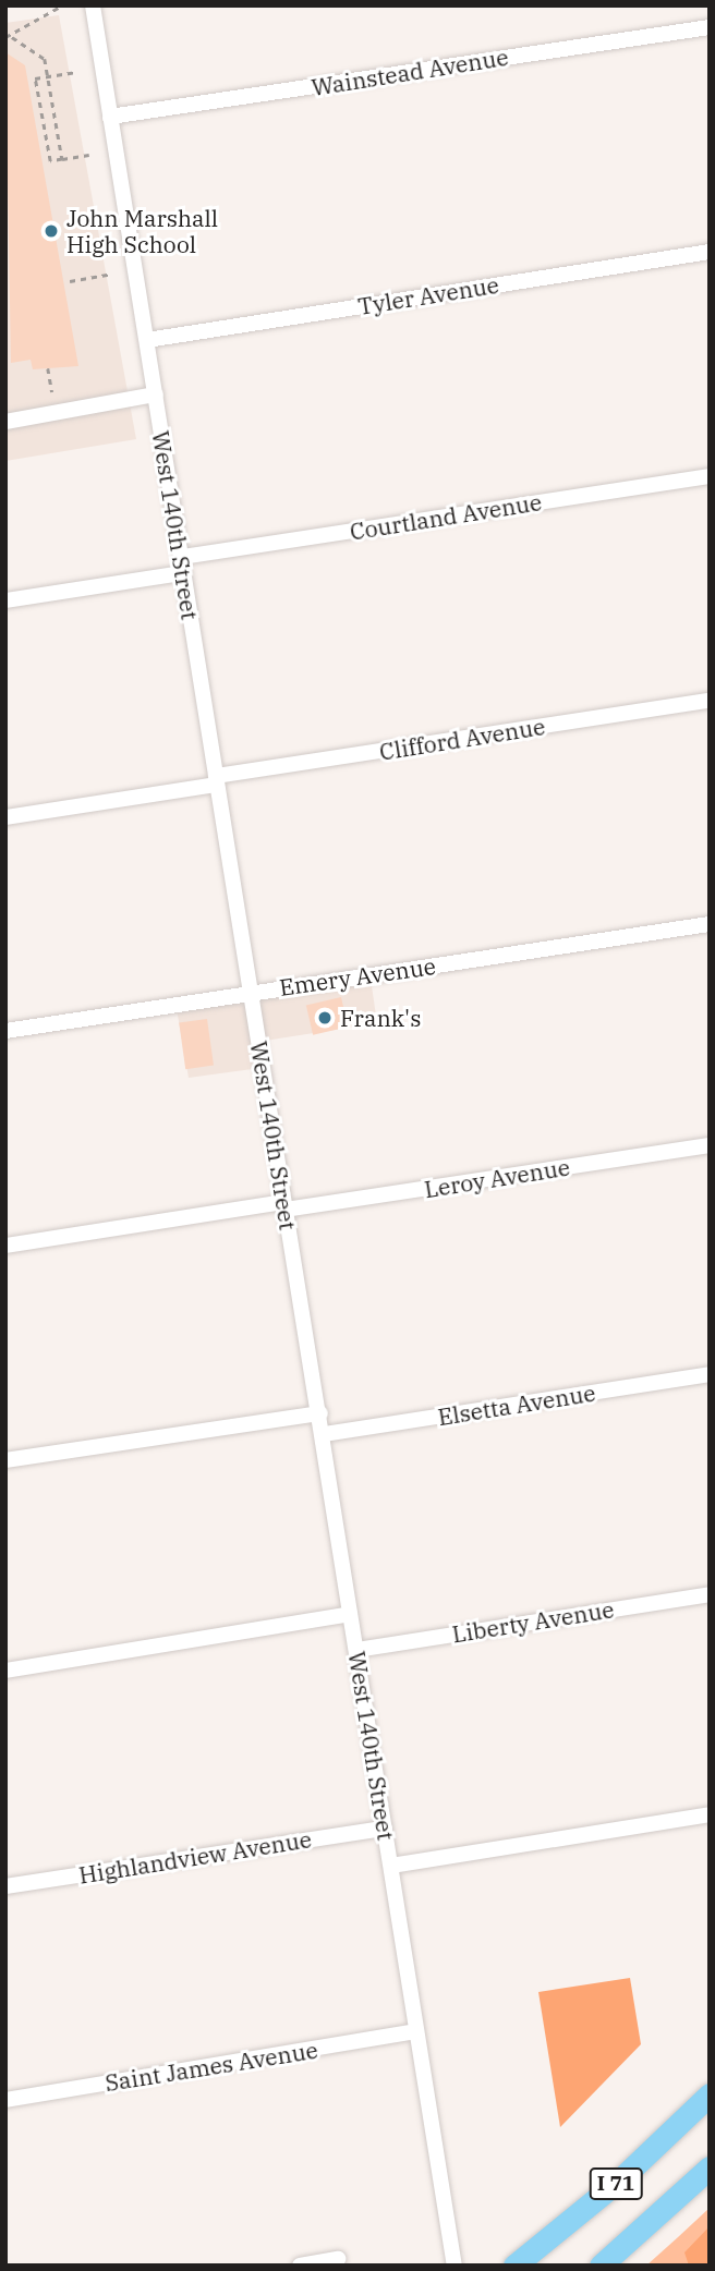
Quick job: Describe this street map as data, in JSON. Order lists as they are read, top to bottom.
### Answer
{
  "streets": {
    "highway": ["I 71"],
    "street": [
      "Wainstead Avenue",
      "Tyler Avenue",
      "Courtland Avenue",
      "West 140th Street",
      "Clifford Avenue",
      "Emery Avenue",
      "Leroy Avenue",
      "Elsetta Avenue",
      "Liberty Avenue",
      "Highlandview Avenue",
      "Saint James Avenue"
    ]
  },
  "crossings": [
    ["Wainstead Avenue", "West 140th Street"],
    ["Tyler Avenue", "West 140th Street"],
    ["Courtland Avenue", "West 140th Street"],
    ["West 140th Street", "Clifford Avenue"],
    ["West 140th Street", "Emery Avenue"],
    ["West 140th Street", "Leroy Avenue"],
    ["West 140th Street", "Elsetta Avenue"],
    ["West 140th Street", "Liberty Avenue"],
    ["West 140th Street", "Highlandview Avenue"],
    ["West 140th Street", "Saint James Avenue"]
  ],
  "places": ["John Marshall High School", "Frank's"]
}
